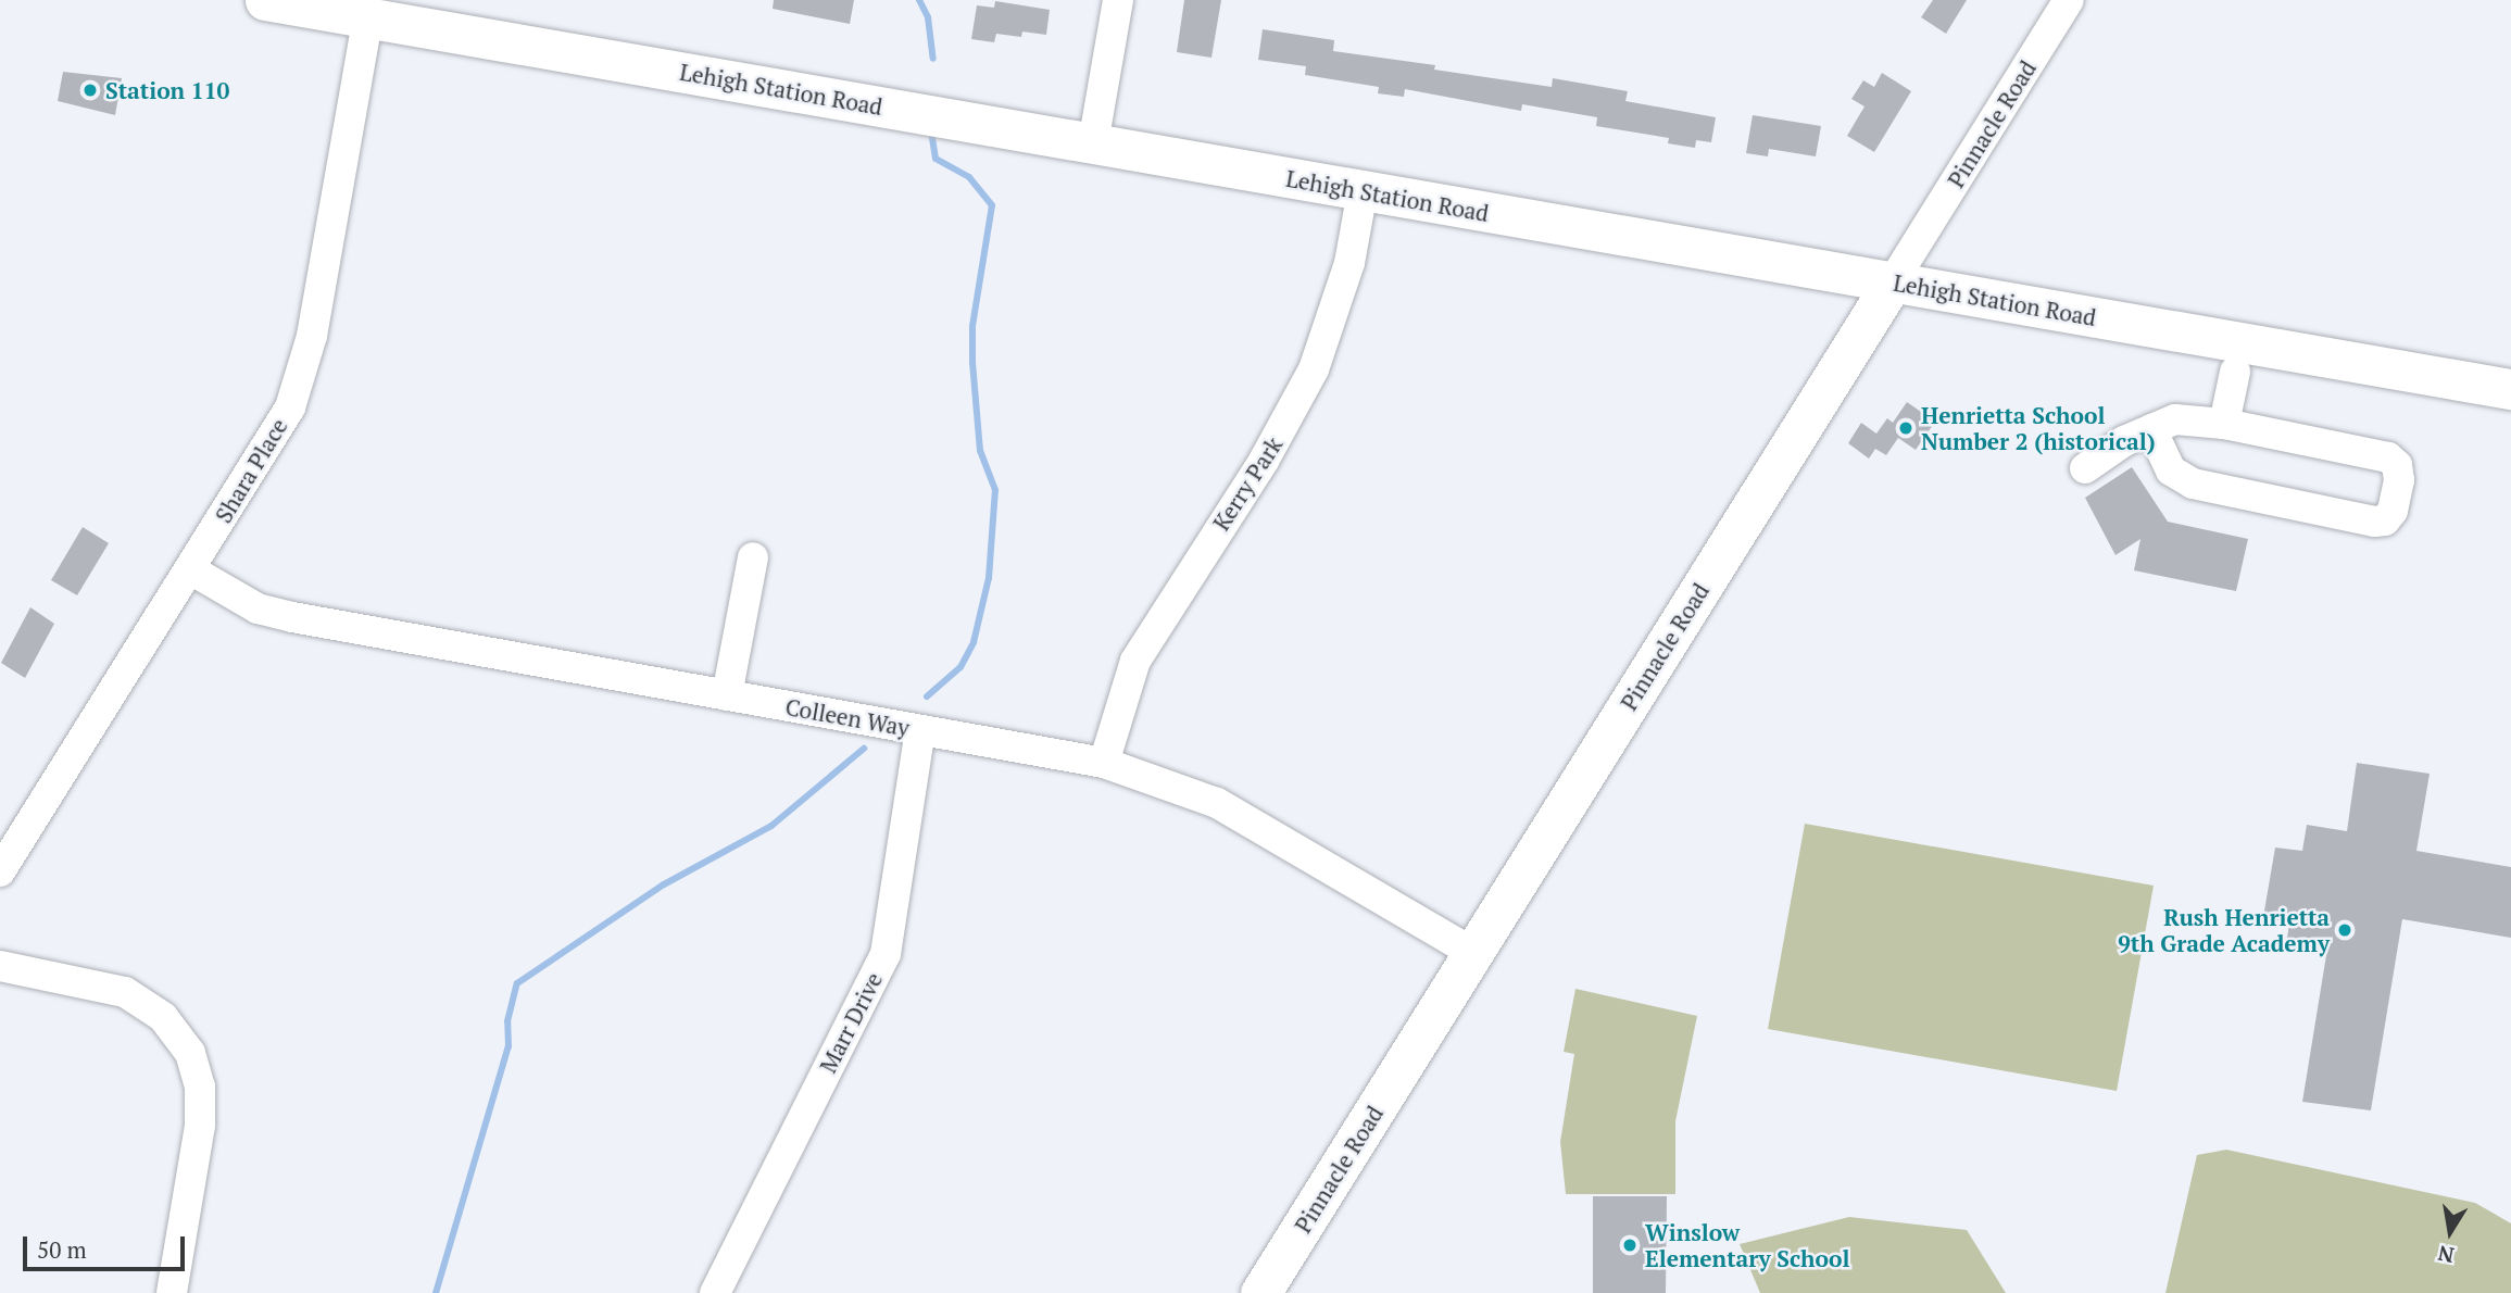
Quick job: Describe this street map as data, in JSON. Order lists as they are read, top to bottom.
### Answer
{
  "streets": {
    "main road": ["Lehigh Station Road", "Pinnacle Road"],
    "street": [
      "Shara Place",
      "Kerry Park",
      "Colleen Way",
      "Marr Drive"
    ]
  },
  "crossings": [
    ["Lehigh Station Road", "Pinnacle Road"],
    ["Lehigh Station Road", "Shara Place"],
    ["Lehigh Station Road", "Kerry Park"],
    ["Pinnacle Road", "Colleen Way"],
    ["Shara Place", "Colleen Way"],
    ["Kerry Park", "Colleen Way"],
    ["Colleen Way", "Marr Drive"]
  ],
  "places": [
    "Station 110",
    "Henrietta School Number 2 (historical)",
    "Rush Henrietta 9th Grade Academy",
    "Winslow Elementary School"
  ],
  "scale_bar": "50 m",
  "north": "bottom"
}
